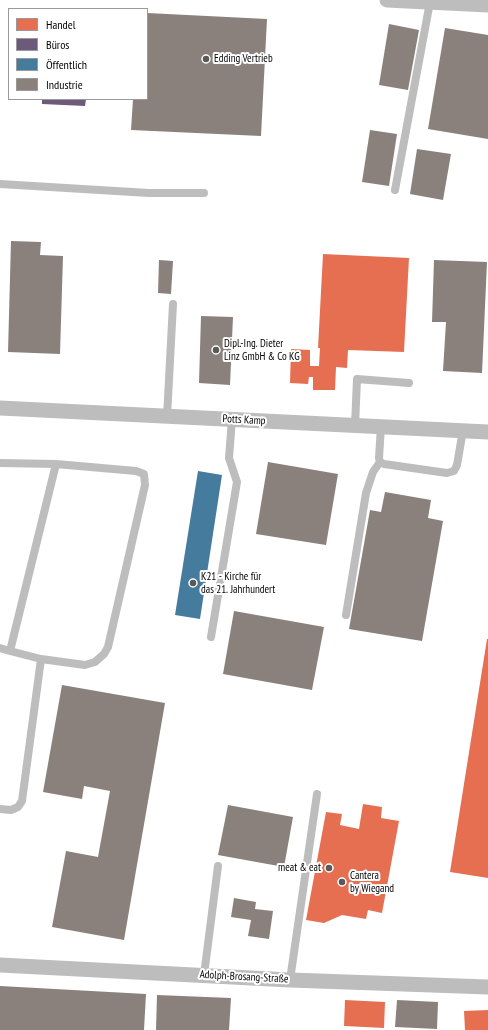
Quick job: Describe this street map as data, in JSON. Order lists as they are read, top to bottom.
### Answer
{
  "streets": {
    "street": ["Potts Kamp", "Adolph-Brosang-Straße"]
  },
  "places": [
    "Edding Vertrieb",
    "Dipl.-Ing. Dieter Linz GmbH & Co KG",
    "K21 - Kirche für das 21. Jahrhundert",
    "meat & eat",
    "Cantera by Wiegand"
  ],
  "legend": [
    "Handel",
    "Büros",
    "Öffentlich",
    "Industrie"
  ]
}
